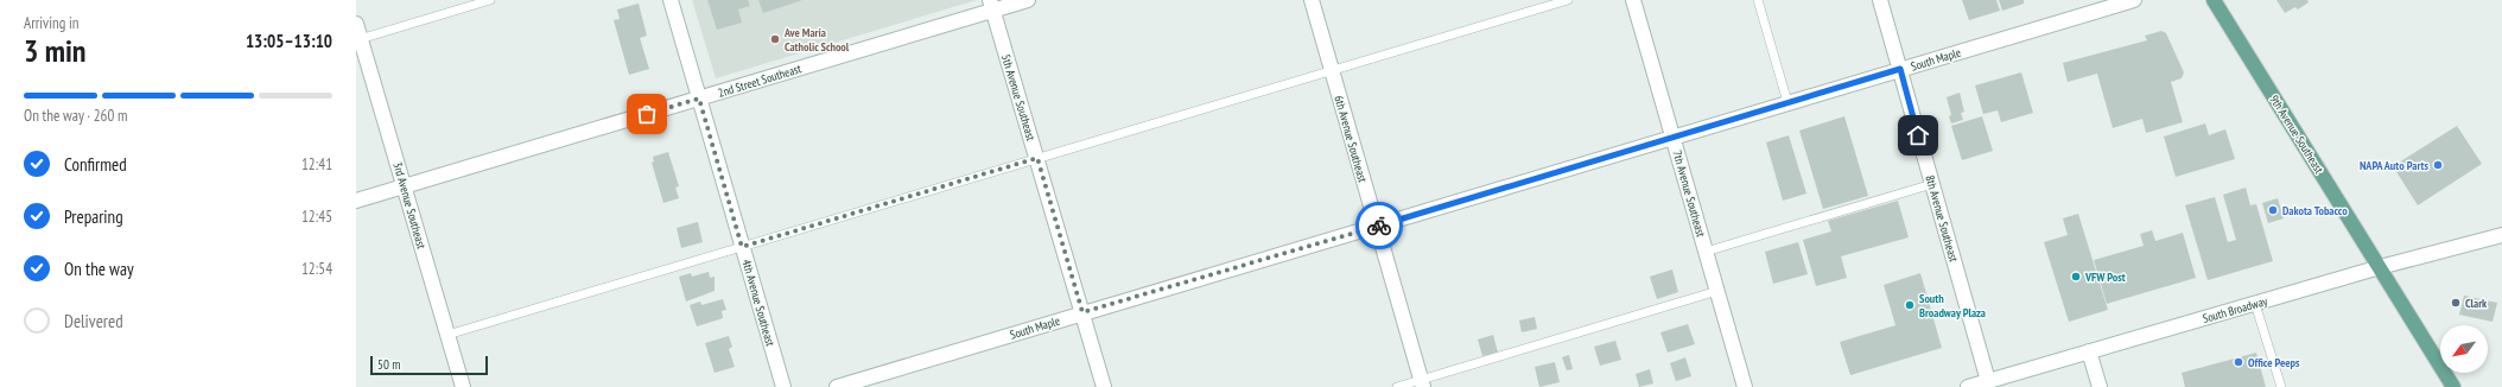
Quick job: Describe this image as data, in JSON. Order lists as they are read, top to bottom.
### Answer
{
  "streets": {
    "main road": ["9th Avenue Southeast"],
    "street": [
      "South Maple",
      "2nd Street Southeast",
      "5th Avenue Southeast",
      "6th Avenue Southeast",
      "7th Avenue Southeast",
      "3rd Avenue Southeast",
      "8th Avenue Southeast",
      "4th Avenue Southeast",
      "South Broadway"
    ]
  },
  "crossings": [
    ["South Maple", "5th Avenue Southeast"],
    ["South Maple", "6th Avenue Southeast"],
    ["South Maple", "7th Avenue Southeast"],
    ["South Maple", "8th Avenue Southeast"],
    ["2nd Street Southeast", "5th Avenue Southeast"],
    ["2nd Street Southeast", "3rd Avenue Southeast"],
    ["2nd Street Southeast", "4th Avenue Southeast"],
    ["9th Avenue Southeast", "South Broadway"],
    ["8th Avenue Southeast", "South Broadway"]
  ],
  "places": [
    "Ave Maria Catholic School",
    "NAPA Auto Parts",
    "Dakota Tobacco",
    "VFW Post",
    "Clark",
    "South Broadway Plaza",
    "Office Peeps"
  ],
  "scale_bar": "50 m",
  "north": "bottom left",
  "page": {
    "heading": ["3 min", "Arriving in", "13:05–13:10"],
    "bar": "On the way · 260 m",
    "list": [
      ["Confirmed", "12:41"],
      ["Preparing", "12:45"],
      ["On the way", "12:54"],
      "Delivered"
    ],
    "scale": "50 m"
  }
}
